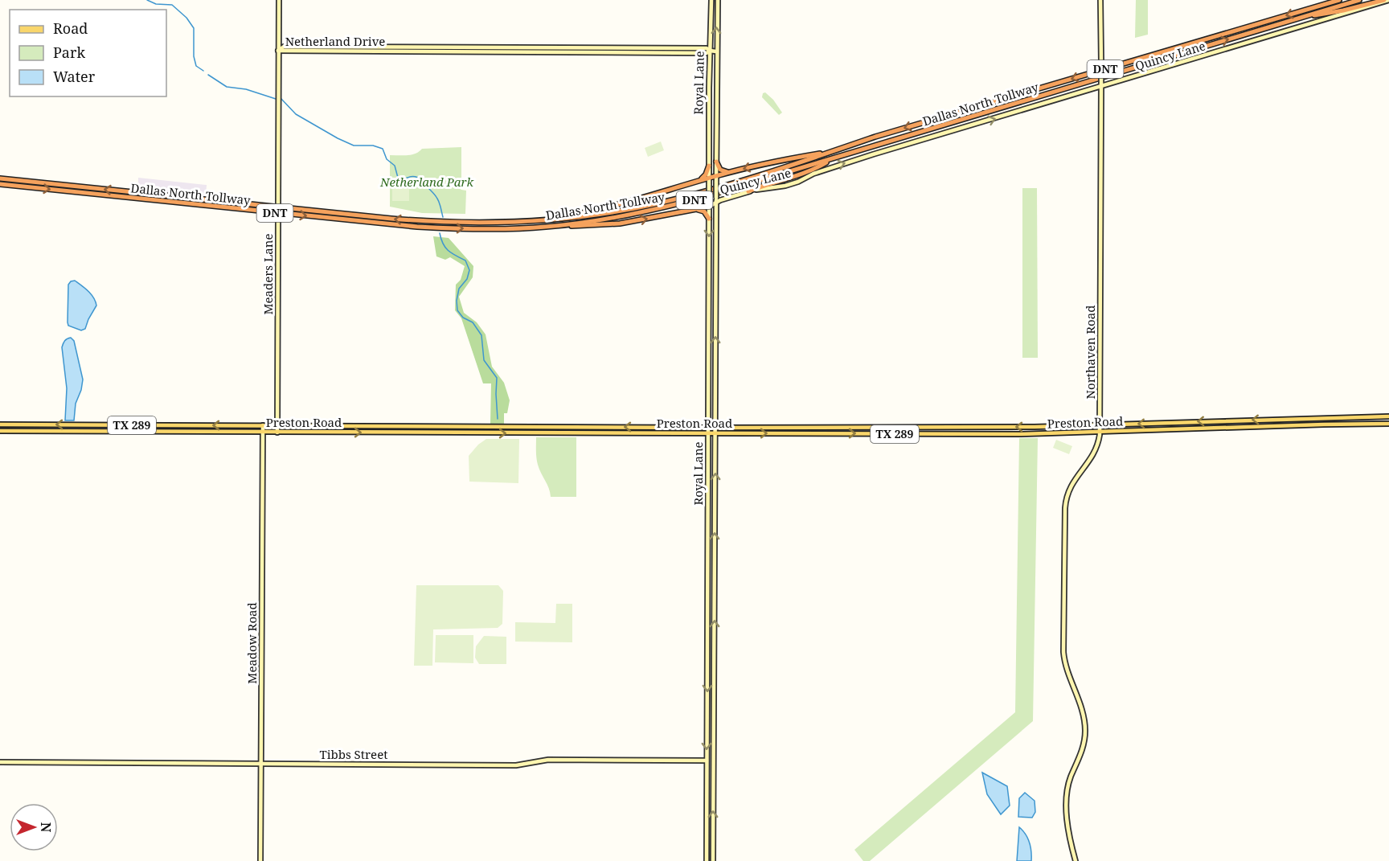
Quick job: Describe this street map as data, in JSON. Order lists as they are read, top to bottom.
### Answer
{
  "streets": {
    "highway": ["DNT", "Dallas North Tollway"],
    "main road": ["Preston Road", "TX 289"],
    "street": [
      "Netherland Drive",
      "Quincy Lane",
      "Royal Lane",
      "Meaders Lane",
      "Northaven Road",
      "Meadow Road",
      "Tibbs Street"
    ]
  },
  "crossings": [
    ["Netherland Drive", "Royal Lane"],
    ["Netherland Drive", "Meaders Lane"],
    ["Quincy Lane", "Royal Lane"],
    ["Quincy Lane", "Northaven Road"],
    ["Royal Lane", "Preston Road"],
    ["Royal Lane", "Tibbs Street"],
    ["Meaders Lane", "Preston Road"],
    ["Northaven Road", "Preston Road"],
    ["Preston Road", "Meadow Road"],
    ["Meadow Road", "Tibbs Street"]
  ],
  "one_way": ["Quincy Lane"],
  "parks": ["Netherland Park"],
  "legend": ["Road", "Park", "Water"],
  "north": "right"
}
